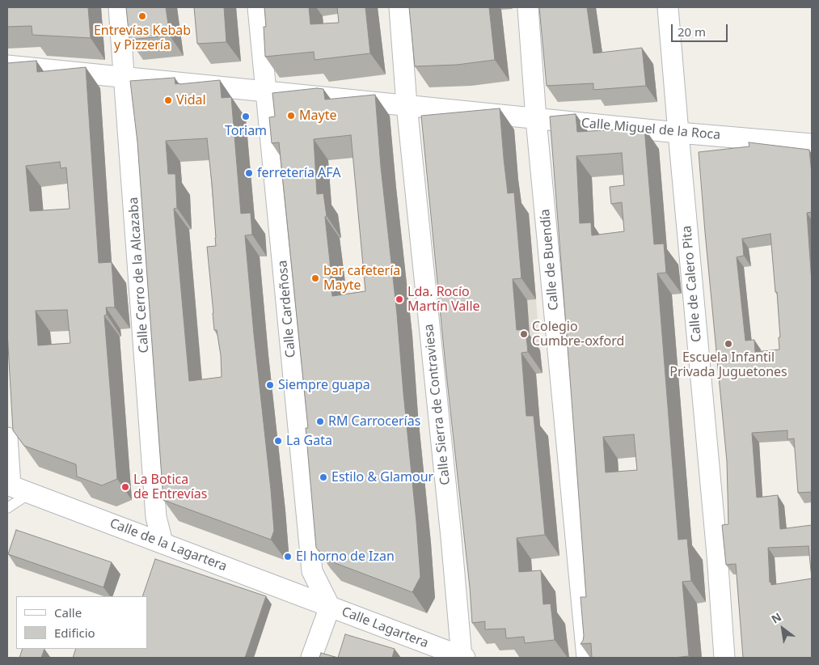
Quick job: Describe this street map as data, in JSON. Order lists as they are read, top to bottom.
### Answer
{
  "streets": {
    "street": [
      "Calle Miguel de la Roca",
      "Calle de Buendía",
      "Calle Cerro de la Alcazaba",
      "Calle de Calero Pita",
      "Calle Cardeñosa",
      "Calle Sierra de Contraviesa",
      "Calle de la Lagartera",
      "Calle Lagartera"
    ]
  },
  "crossings": [
    ["Calle Miguel de la Roca", "Calle de Buendía"],
    ["Calle Miguel de la Roca", "Calle Cerro de la Alcazaba"],
    ["Calle Miguel de la Roca", "Calle de Calero Pita"],
    ["Calle Miguel de la Roca", "Calle Cardeñosa"],
    ["Calle Miguel de la Roca", "Calle Sierra de Contraviesa"],
    ["Calle Cerro de la Alcazaba", "Calle de la Lagartera"],
    ["Calle Cardeñosa", "Calle de la Lagartera"],
    ["Calle Cardeñosa", "Calle Lagartera"],
    ["Calle Sierra de Contraviesa", "Calle Lagartera"],
    ["Calle de la Lagartera", "Calle Lagartera"]
  ],
  "places": [
    "Entrevías Kebab y Pizzería",
    "Vidal",
    "Mayte",
    "Toriam",
    "ferretería AFA",
    "bar cafetería Mayte",
    "Lda. Rocío Martín Valle",
    "Colegio Cumbre-oxford",
    "Escuela Infantil Privada Juguetones",
    "Siempre guapa",
    "RM Carrocerías",
    "La Gata",
    "Estilo & Glamour",
    "La Botica de Entrevías",
    "El horno de Izan"
  ],
  "legend": ["Calle", "Edificio"],
  "scale_bar": "20 m",
  "north": "top left"
}
